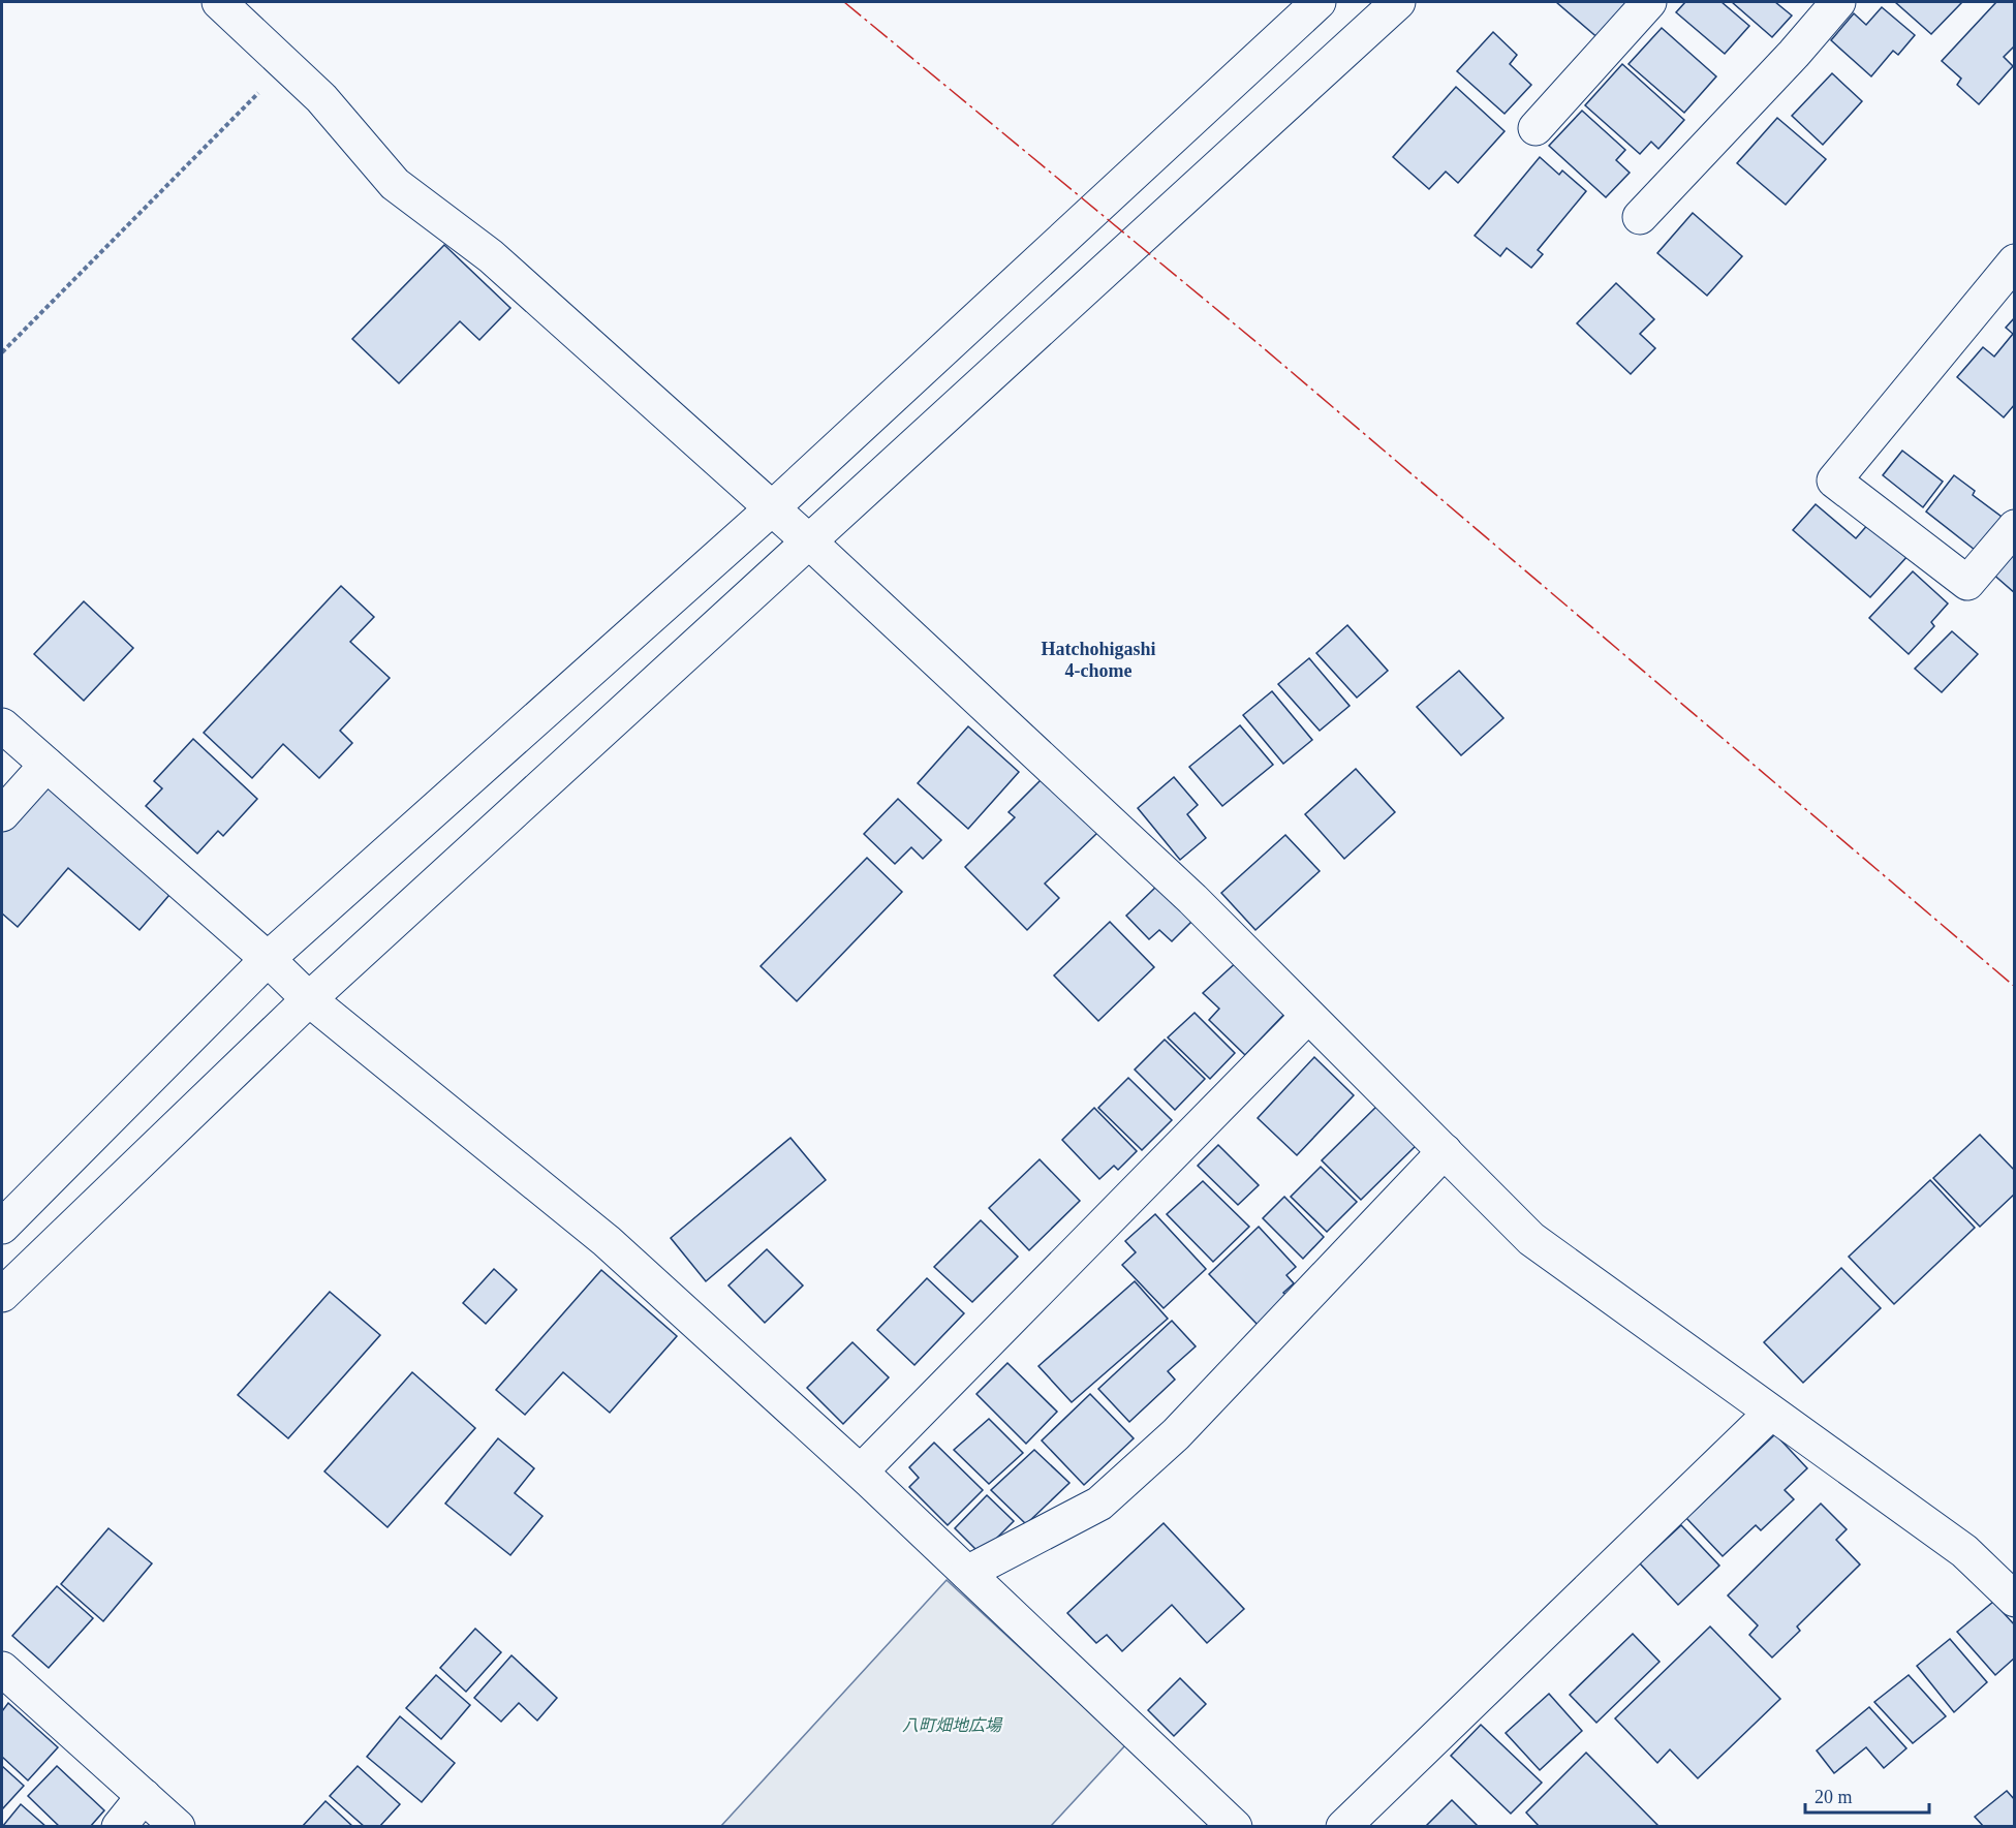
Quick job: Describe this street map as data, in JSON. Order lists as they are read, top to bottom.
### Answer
{
  "districts": ["Hatchohigashi 4-chome"],
  "parks": ["八町畑地広場"],
  "scale_bar": "20 m"
}
